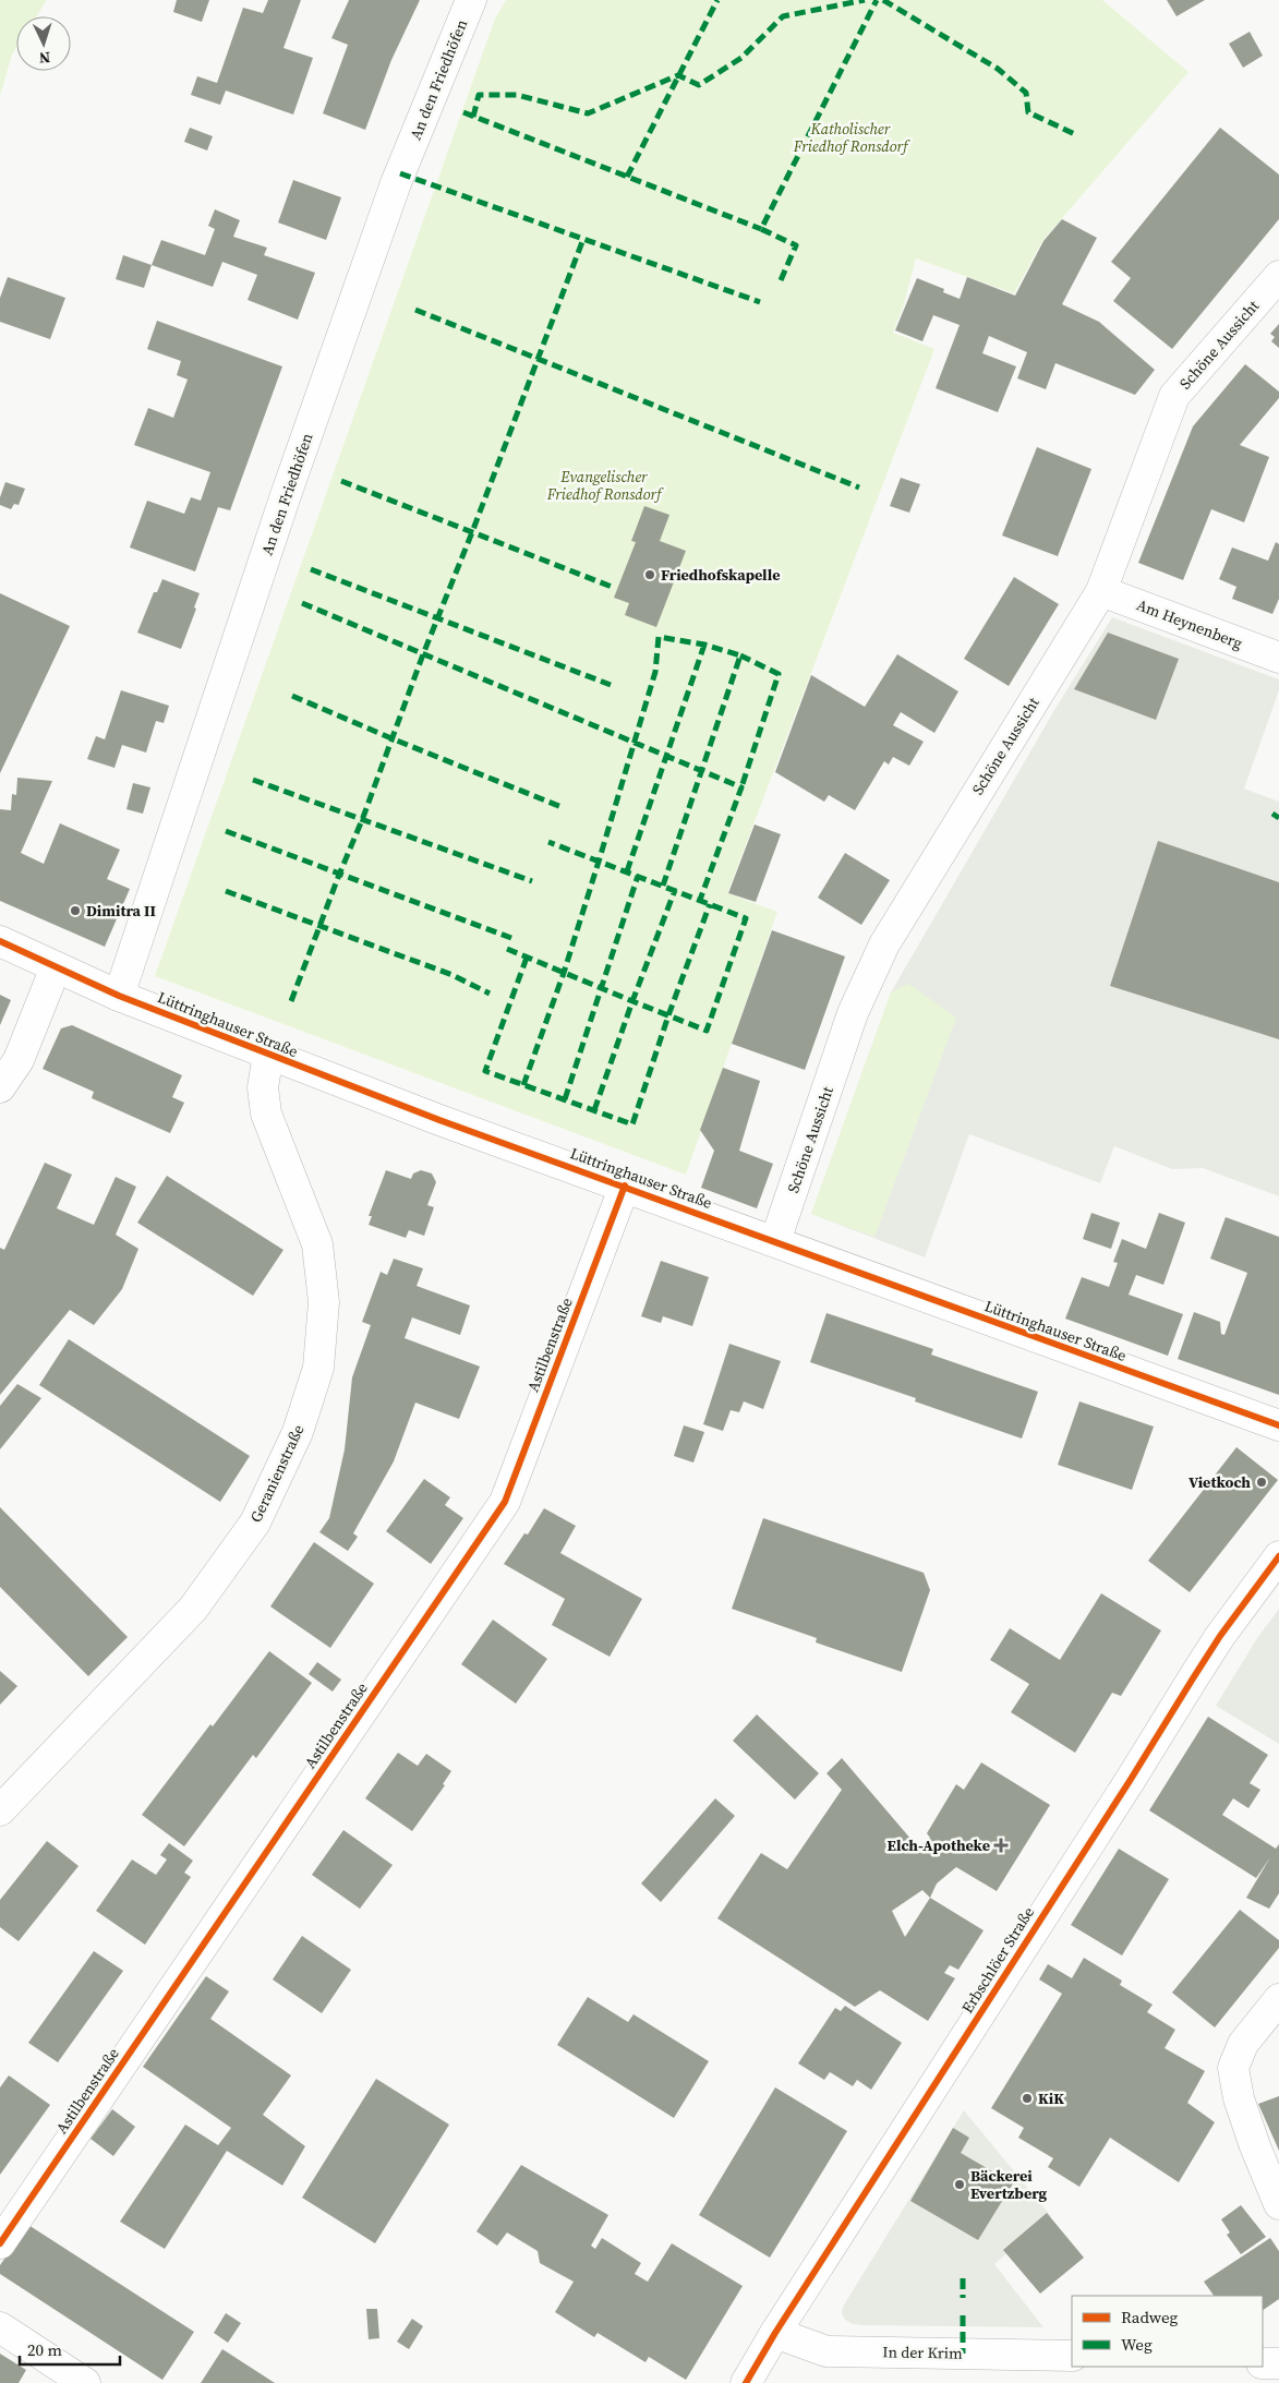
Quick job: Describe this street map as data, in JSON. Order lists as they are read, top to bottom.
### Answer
{
  "streets": {
    "street": [
      "An den Friedhöfen",
      "Schöne Aussicht",
      "Am Heynenberg",
      "Lüttringhauser Straße",
      "Astilbenstraße",
      "Geranienstraße",
      "Erbschlöer Straße",
      "In der Krim"
    ]
  },
  "crossings": [
    ["An den Friedhöfen", "Lüttringhauser Straße"],
    ["Schöne Aussicht", "Am Heynenberg"],
    ["Schöne Aussicht", "Lüttringhauser Straße"],
    ["Lüttringhauser Straße", "Astilbenstraße"],
    ["Lüttringhauser Straße", "Geranienstraße"],
    ["Erbschlöer Straße", "In der Krim"]
  ],
  "parks": ["Katholischer Friedhof Ronsdorf", "Evangelischer Friedhof Ronsdorf"],
  "places": {
    "other": [
      "Friedhofskapelle",
      "Dimitra II",
      "Vietkoch",
      "KiK",
      "Bäckerei Evertzberg"
    ],
    "health": ["Elch-Apotheke"]
  },
  "legend": ["Radweg", "Weg"],
  "scale_bar": "20 m",
  "north": "bottom"
}
